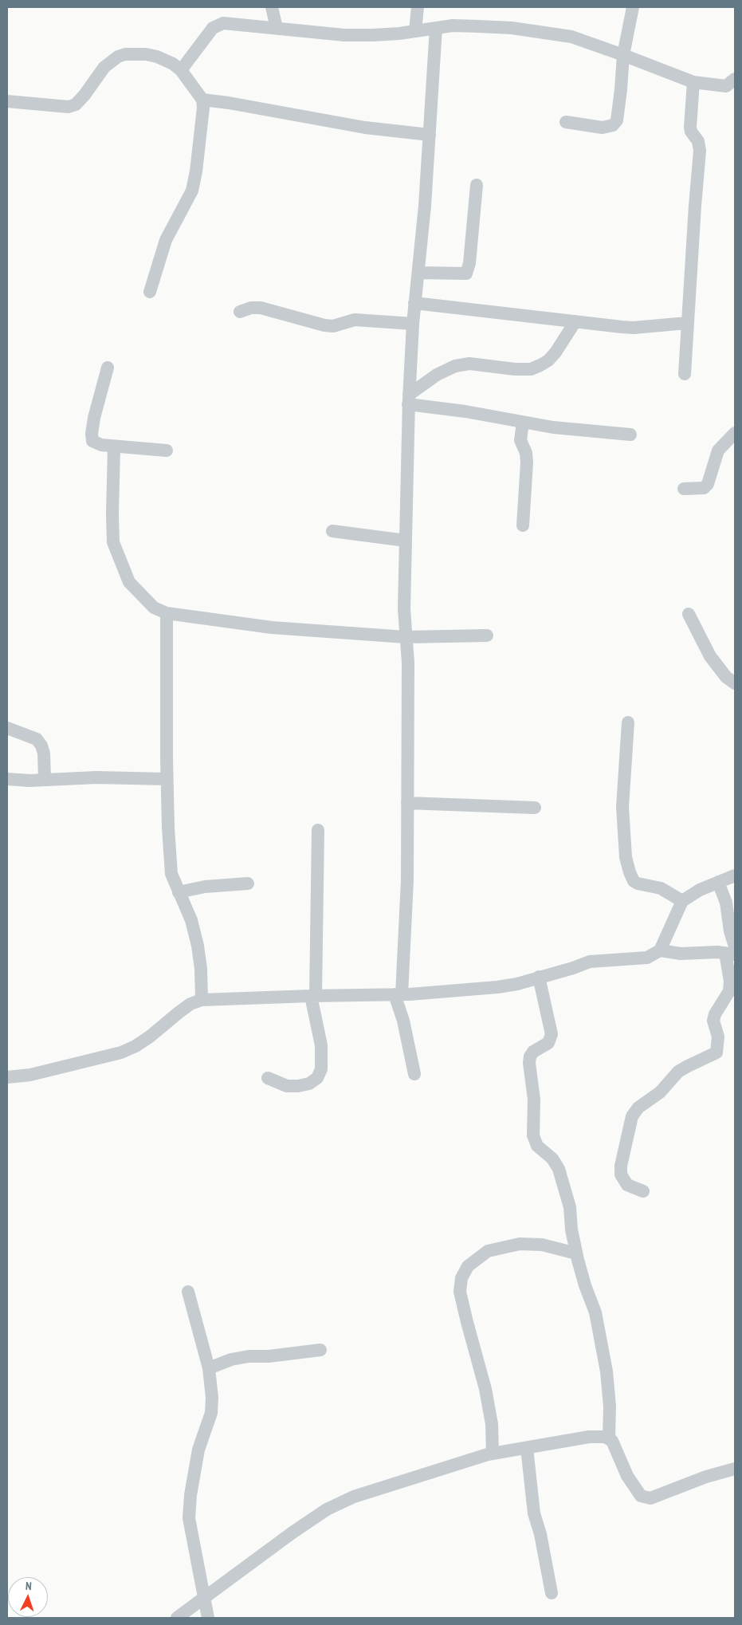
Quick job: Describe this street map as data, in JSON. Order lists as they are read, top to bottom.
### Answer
{
  "north": "top"
}
